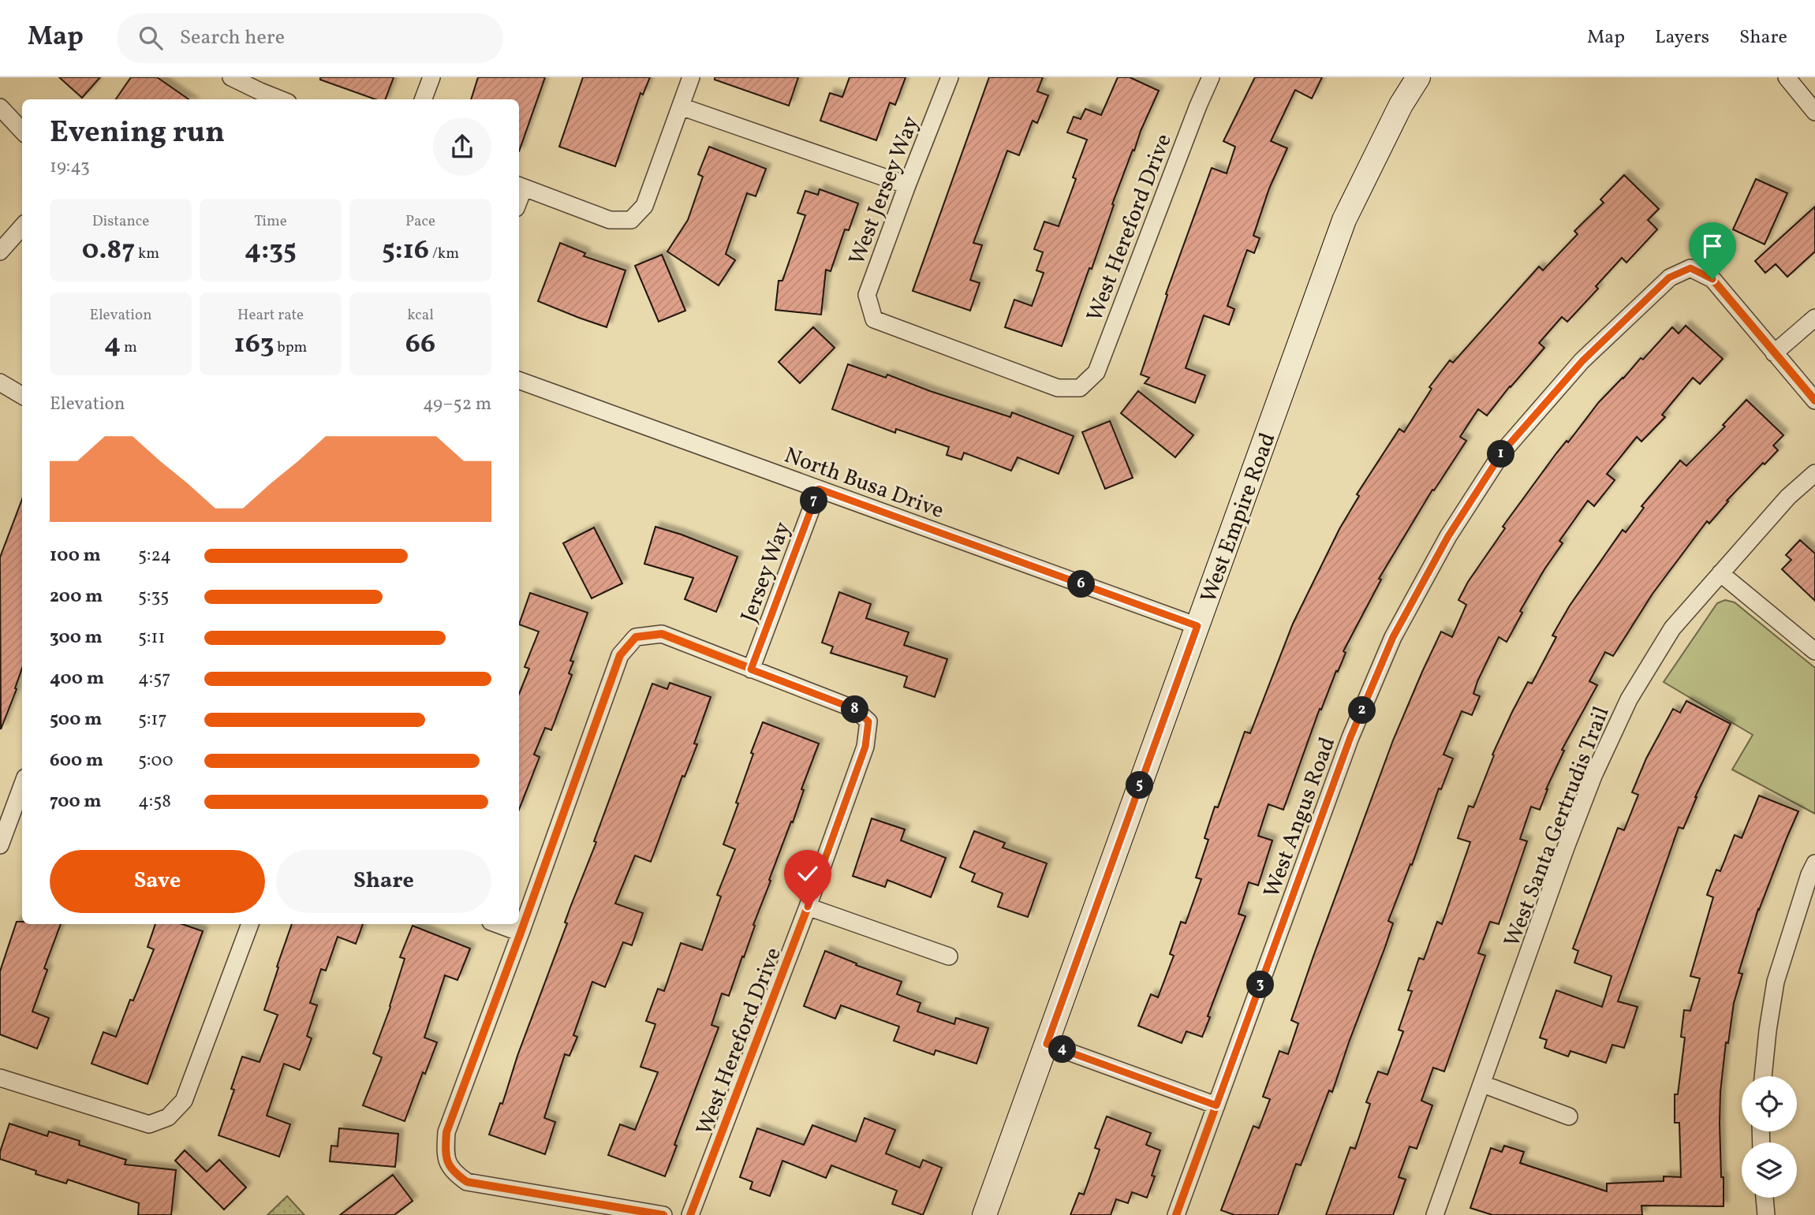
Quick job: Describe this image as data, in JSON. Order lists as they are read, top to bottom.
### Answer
{
  "streets": {
    "street": [
      "West Jersey Way",
      "West Hereford Drive",
      "North Busa Drive",
      "West Empire Road",
      "Jersey Way",
      "West Angus Road",
      "West Santa Gertrudis Trail"
    ]
  },
  "crossings": [
    ["West Jersey Way", "West Hereford Drive"],
    ["West Hereford Drive", "Jersey Way"],
    ["North Busa Drive", "West Empire Road"],
    ["North Busa Drive", "Jersey Way"]
  ],
  "page": {
    "header": "Map",
    "search": "Search here",
    "nav": ["Map", "Layers", "Share"],
    "heading": ["Evening run", "19:43"],
    "stats": [
      ["Distance", "0.87 km"],
      ["Time", "4:35"],
      ["Pace", "5:16 /km"],
      ["Elevation", "4 m"],
      ["Heart rate", "163 bpm"],
      ["kcal", "66"]
    ],
    "chart": ["Elevation", "49–52 m"],
    "pins": [
      "1",
      "7",
      "6",
      "8",
      "2",
      "5",
      "3",
      "4"
    ],
    "list": [
      {
        "name": "100 m",
        "note": "5:24"
      },
      {
        "name": "200 m",
        "note": "5:35"
      },
      {
        "name": "300 m",
        "note": "5:11"
      },
      {
        "name": "400 m",
        "note": "4:57"
      },
      {
        "name": "500 m",
        "note": "5:17"
      },
      {
        "name": "600 m",
        "note": "5:00"
      },
      {
        "name": "700 m",
        "note": "4:58"
      }
    ],
    "buttons": ["Save", "Share"]
  }
}
